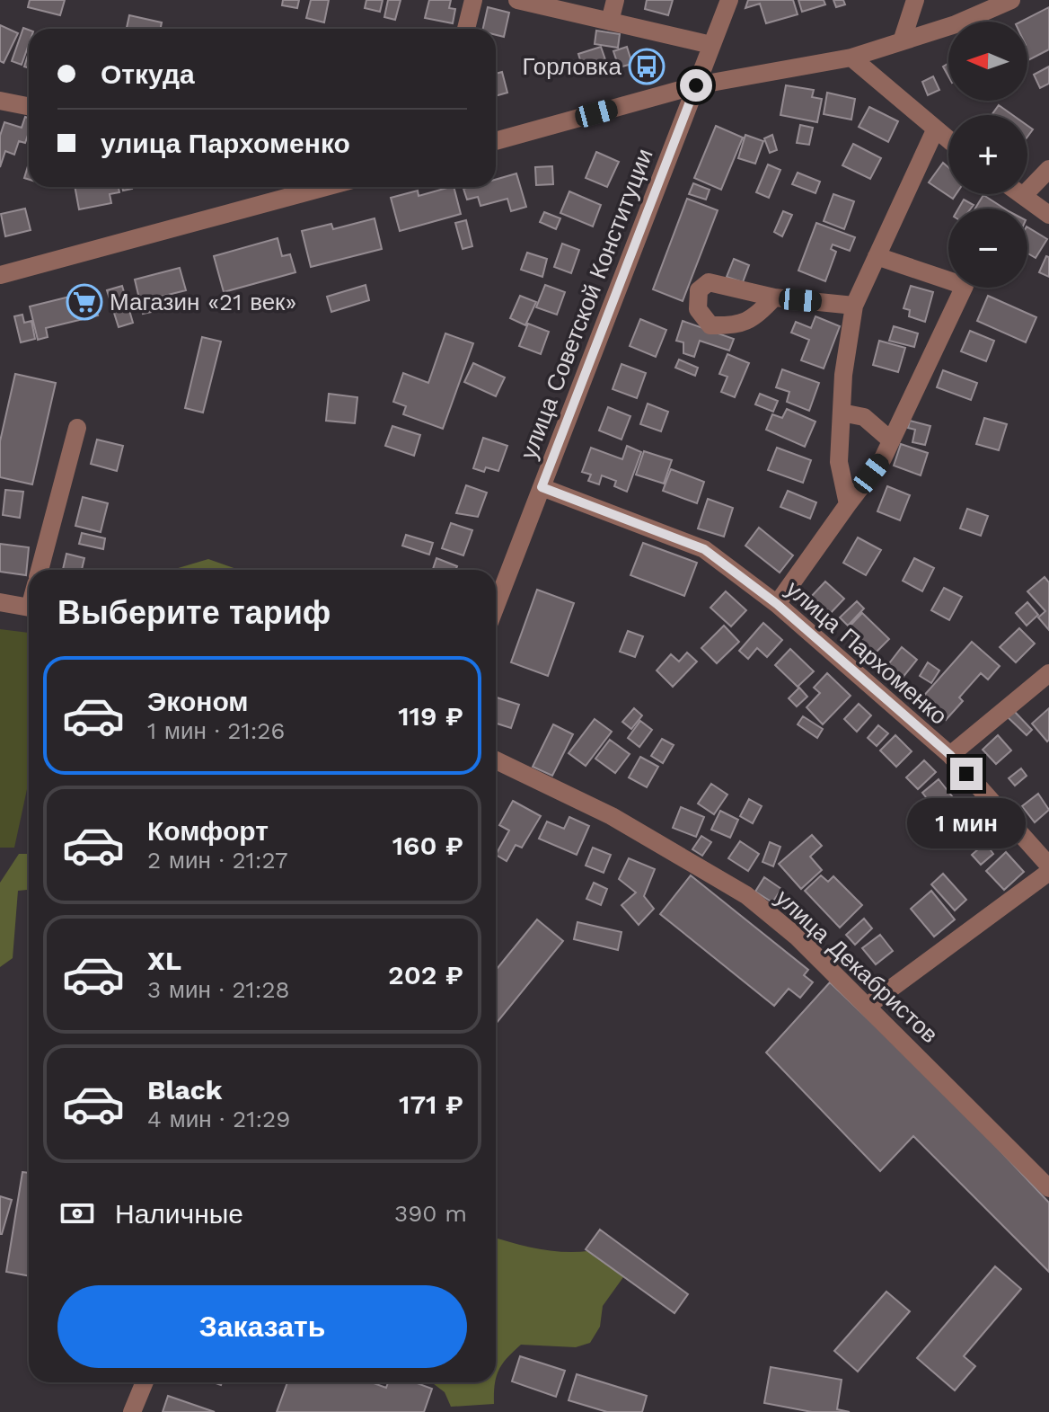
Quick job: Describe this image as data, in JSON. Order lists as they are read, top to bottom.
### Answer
{
  "streets": {
    "street": ["улица Советской Конституции", "улица Пархоменко", "улица Декабристов"]
  },
  "crossings": [
    ["улица Советской Конституции", "улица Пархоменко"]
  ],
  "places": {
    "bus stop": ["Горловка"],
    "supermarket": ["Магазин «21 век»"]
  },
  "north": "left",
  "page": {
    "map_buttons": ["+", "−"],
    "banner": ["Откуда", "улица Пархоменко"],
    "heading": "Выберите тариф",
    "list": [
      {
        "name": "Эконом",
        "note": "1 мин · 21:26",
        "value": "119 ₽"
      },
      {
        "name": "Комфорт",
        "note": "2 мин · 21:27",
        "value": "160 ₽"
      },
      {
        "name": "XL",
        "note": "3 мин · 21:28",
        "value": "202 ₽"
      },
      {
        "name": "Black",
        "note": "4 мин · 21:29",
        "value": "171 ₽"
      }
    ],
    "bubble": "1 мин",
    "pay": ["Наличные", "390 m"],
    "buttons": "Заказать"
  }
}
